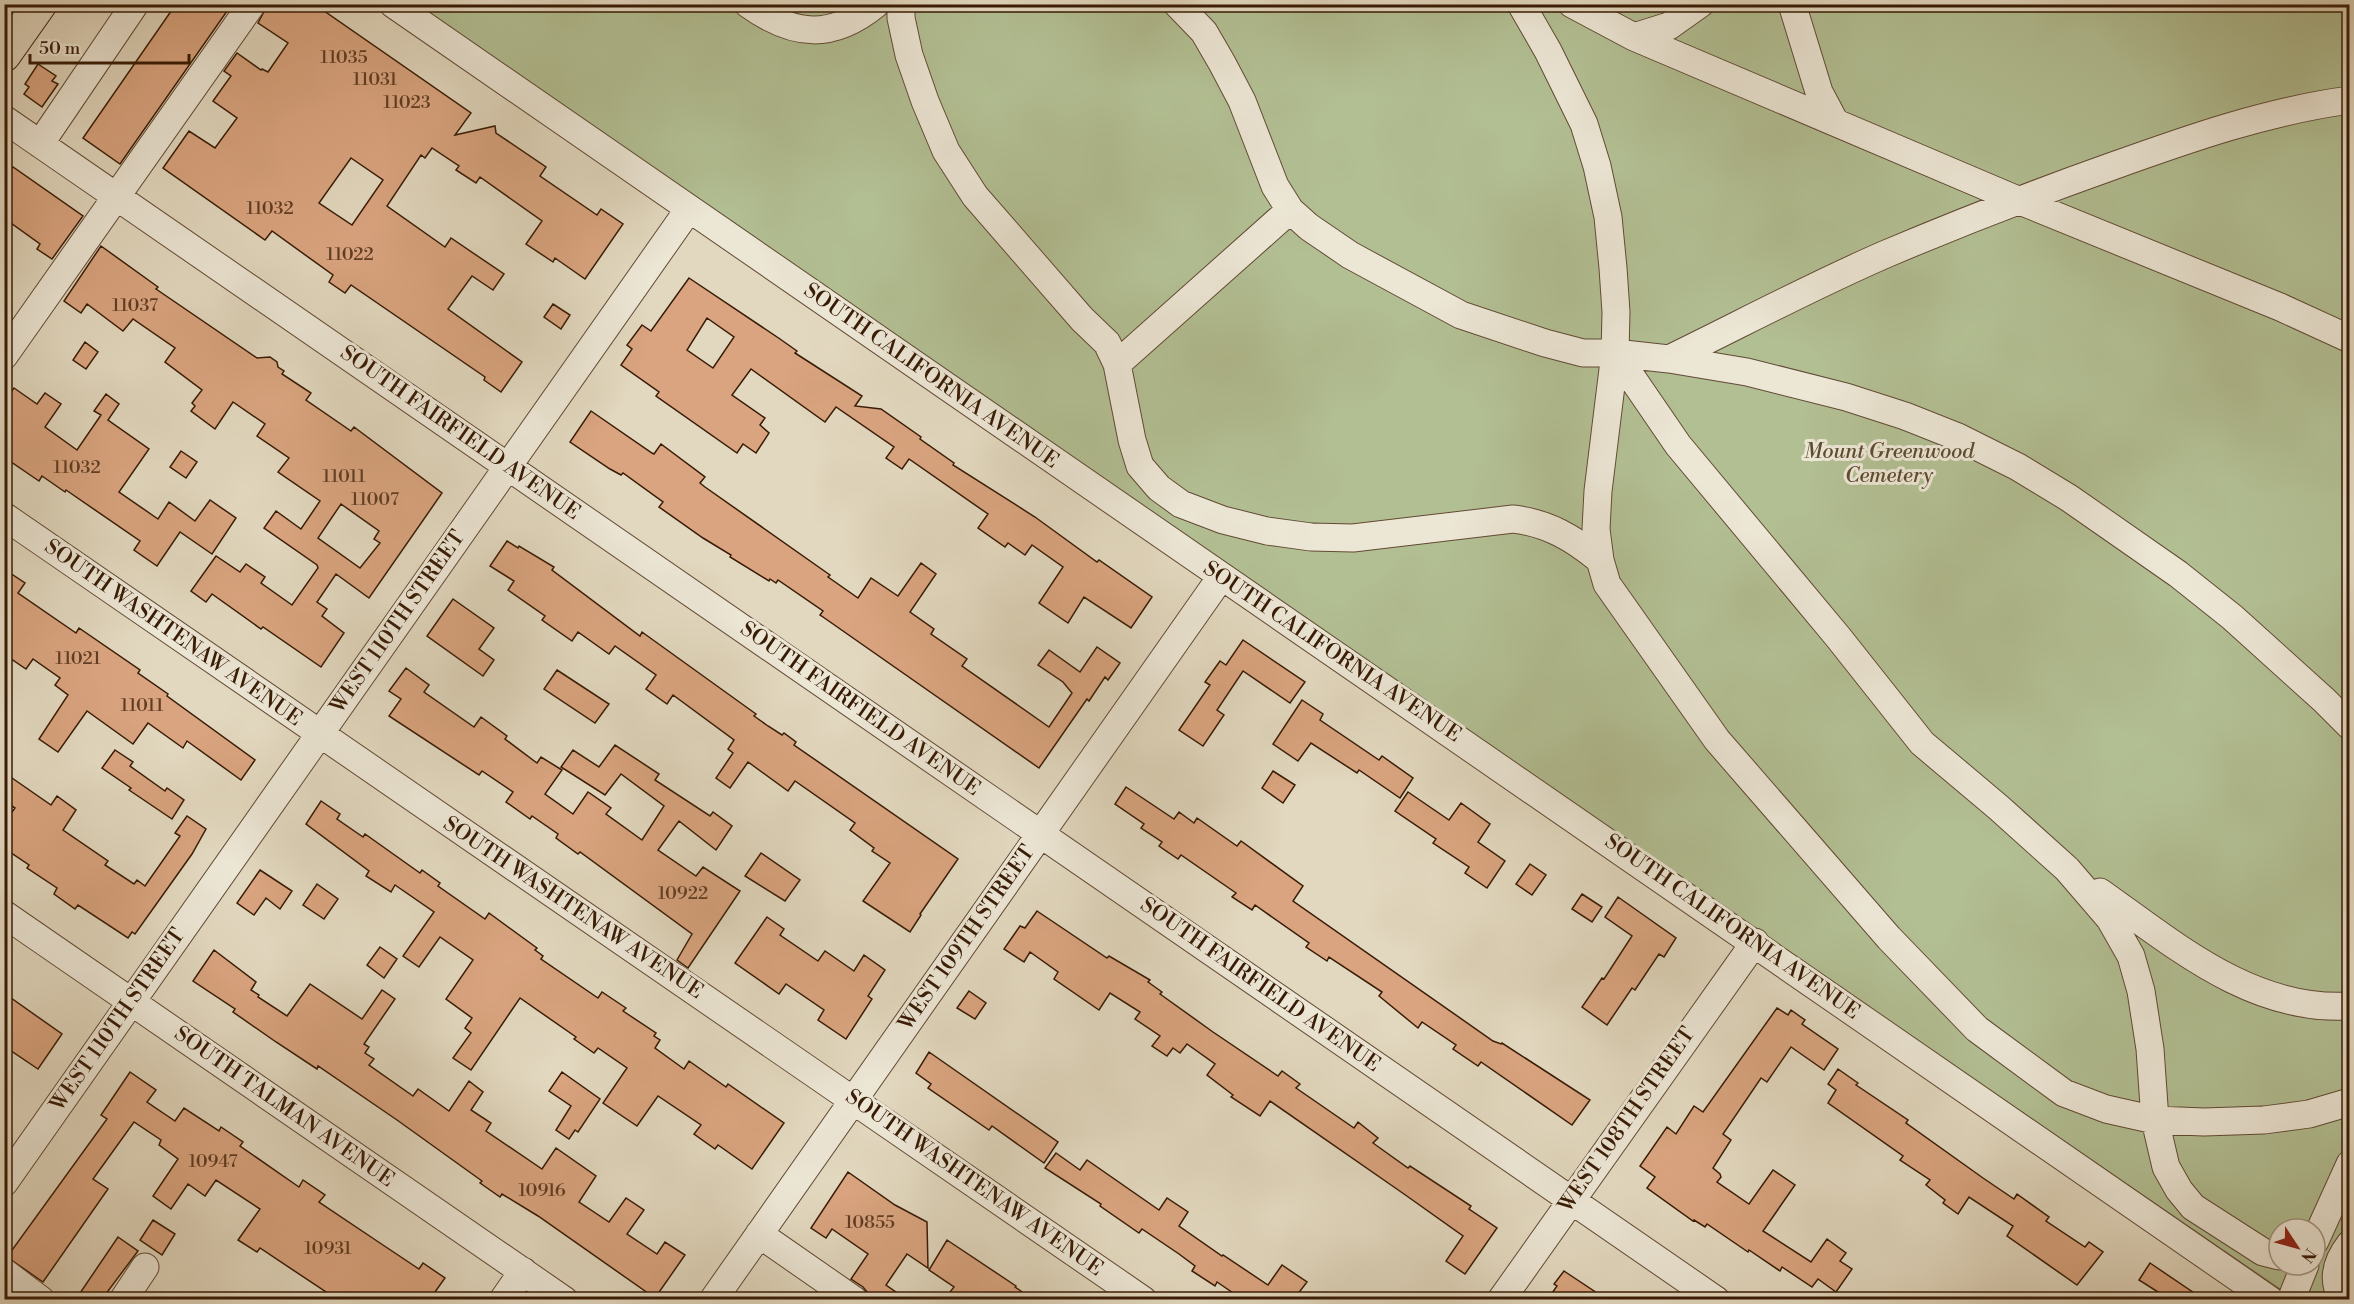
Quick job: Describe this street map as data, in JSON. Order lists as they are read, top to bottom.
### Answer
{
  "streets": {
    "street": [
      "SOUTH CALIFORNIA AVENUE",
      "SOUTH FAIRFIELD AVENUE",
      "WEST 110TH STREET",
      "SOUTH WASHTENAW AVENUE",
      "WEST 109TH STREET",
      "SOUTH TALMAN AVENUE",
      "WEST 108TH STREET"
    ]
  },
  "crossings": [
    ["SOUTH CALIFORNIA AVENUE", "WEST 110TH STREET"],
    ["SOUTH CALIFORNIA AVENUE", "WEST 109TH STREET"],
    ["SOUTH CALIFORNIA AVENUE", "WEST 108TH STREET"],
    ["SOUTH FAIRFIELD AVENUE", "WEST 110TH STREET"],
    ["SOUTH FAIRFIELD AVENUE", "WEST 109TH STREET"],
    ["SOUTH FAIRFIELD AVENUE", "WEST 108TH STREET"],
    ["WEST 110TH STREET", "SOUTH WASHTENAW AVENUE"],
    ["WEST 110TH STREET", "SOUTH TALMAN AVENUE"],
    ["SOUTH WASHTENAW AVENUE", "WEST 109TH STREET"]
  ],
  "parks": ["Mount Greenwood Cemetery"],
  "house_numbers": [
    "11035",
    "11031",
    "11023",
    "11032",
    "11022",
    "11037",
    "11032",
    "11011",
    "11007",
    "11021",
    "11011",
    "10922",
    "10947",
    "10916",
    "10855",
    "10931"
  ],
  "scale_bar": "50 m",
  "north": "bottom right"
}
